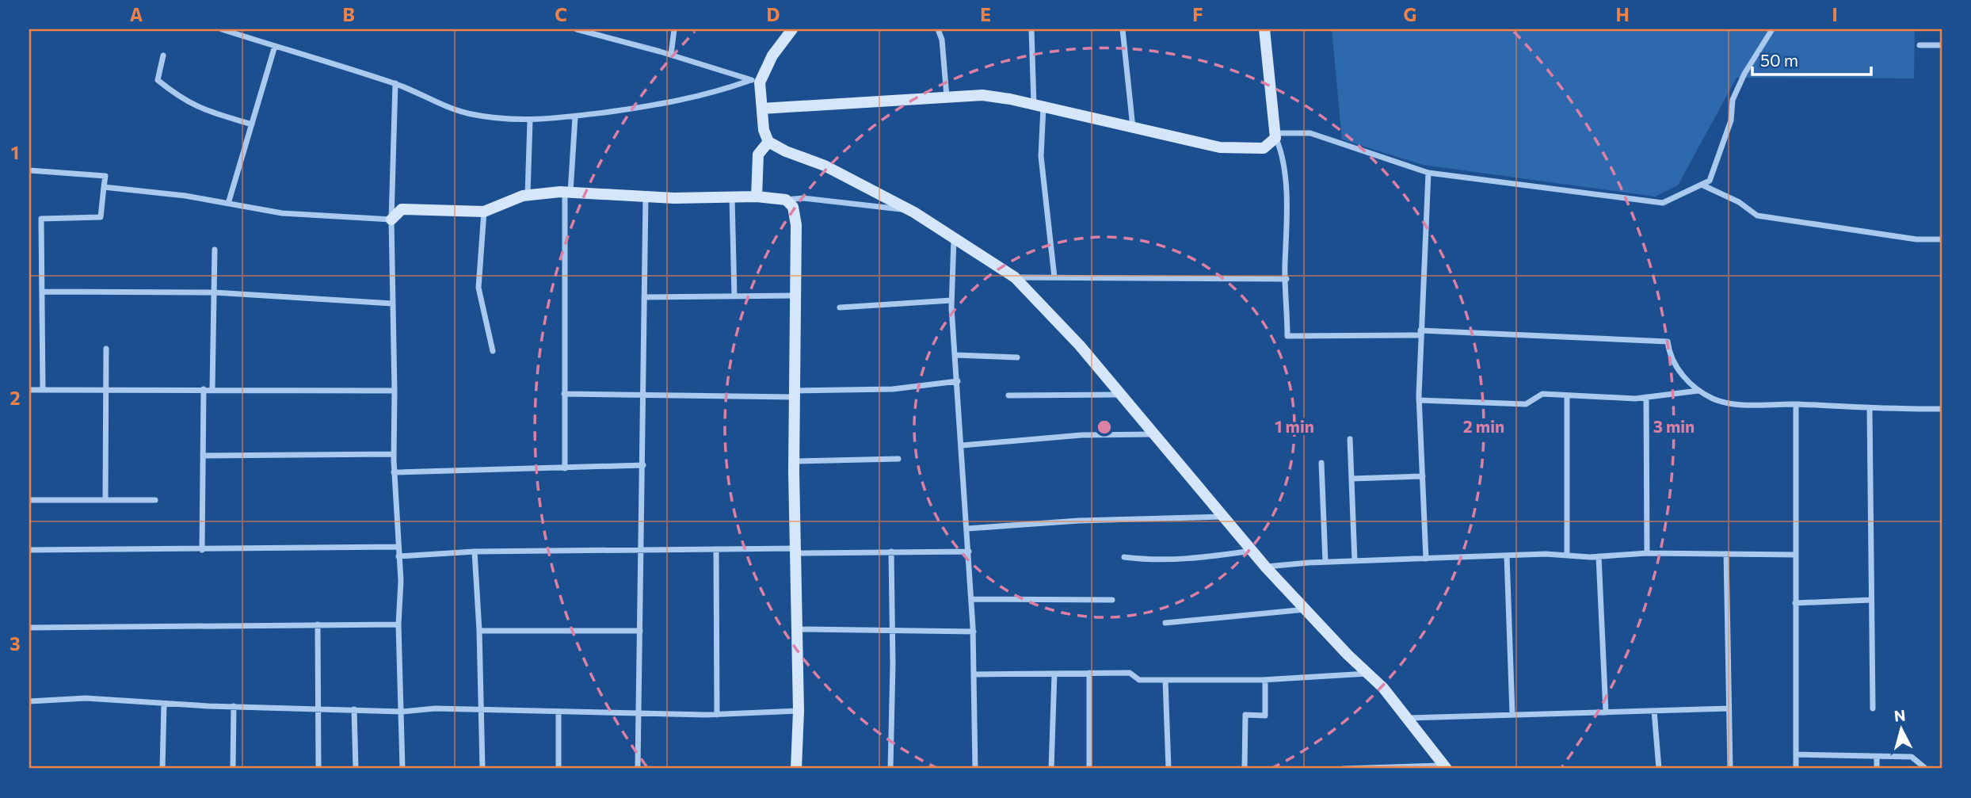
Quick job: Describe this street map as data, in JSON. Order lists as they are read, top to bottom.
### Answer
{
  "scale_bar": "50 m",
  "north": "top",
  "grid": {
    "columns": [
      "A",
      "B",
      "C",
      "D",
      "E",
      "F",
      "G",
      "H",
      "I"
    ],
    "rows": ["1", "2", "3"]
  },
  "rings": ["1 min", "2 min", "3 min"]
}
